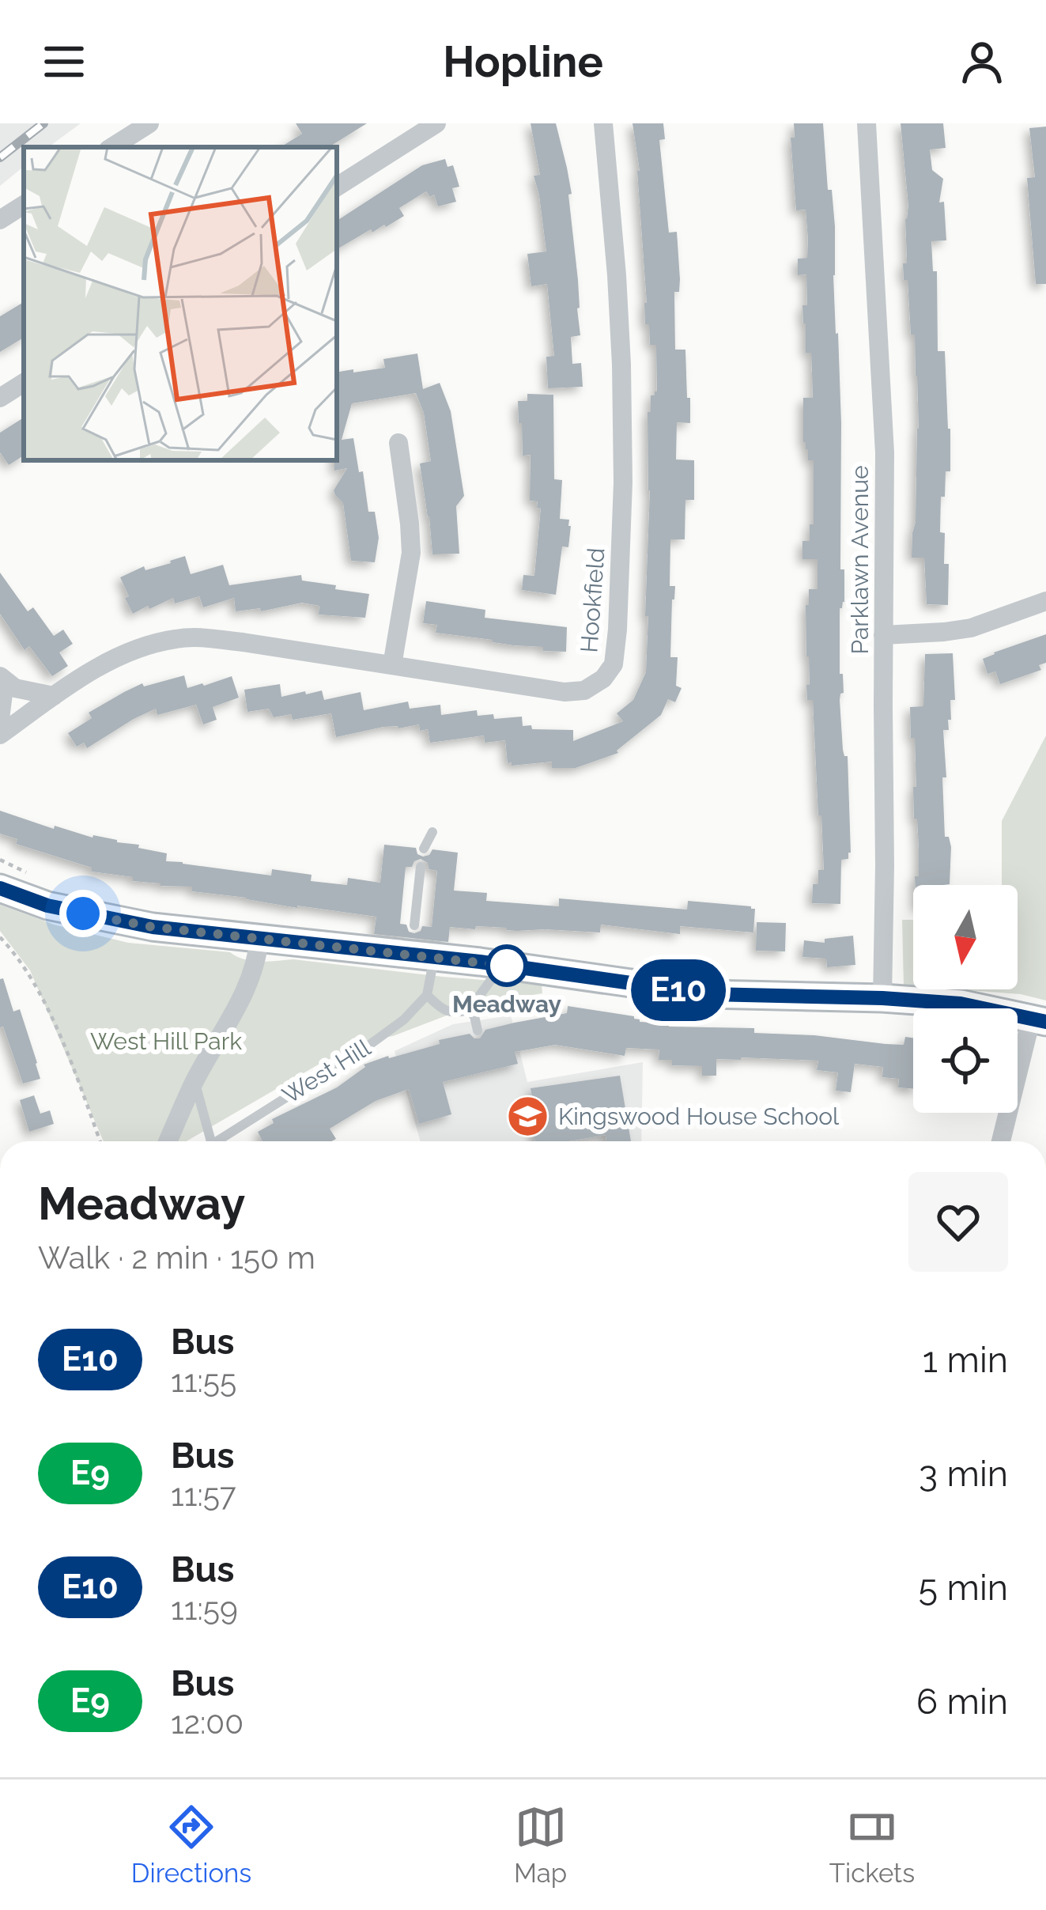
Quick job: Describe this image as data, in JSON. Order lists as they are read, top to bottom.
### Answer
{
  "streets": {
    "street": ["Parklawn Avenue", "Hookfield"],
    "lane": ["West Hill"]
  },
  "parks": ["West Hill Park"],
  "places": {
    "other": ["Meadway"],
    "school or university": ["Kingswood House School"]
  },
  "lines": ["bus line E10"],
  "north": "bottom",
  "page": {
    "header": "Hopline",
    "on_map": "E10",
    "heading": ["Meadway", "Walk · 2 min · 150 m"],
    "list": [
      {
        "mark": "E10",
        "name": "Bus",
        "note": "11:55",
        "value": "1 min"
      },
      {
        "mark": "E9",
        "name": "Bus",
        "note": "11:57",
        "value": "3 min"
      },
      {
        "mark": "E10",
        "name": "Bus",
        "note": "11:59",
        "value": "5 min"
      },
      {
        "mark": "E9",
        "name": "Bus",
        "note": "12:00",
        "value": "6 min"
      }
    ],
    "tabs": ["Directions", "Map", "Tickets"]
  }
}
